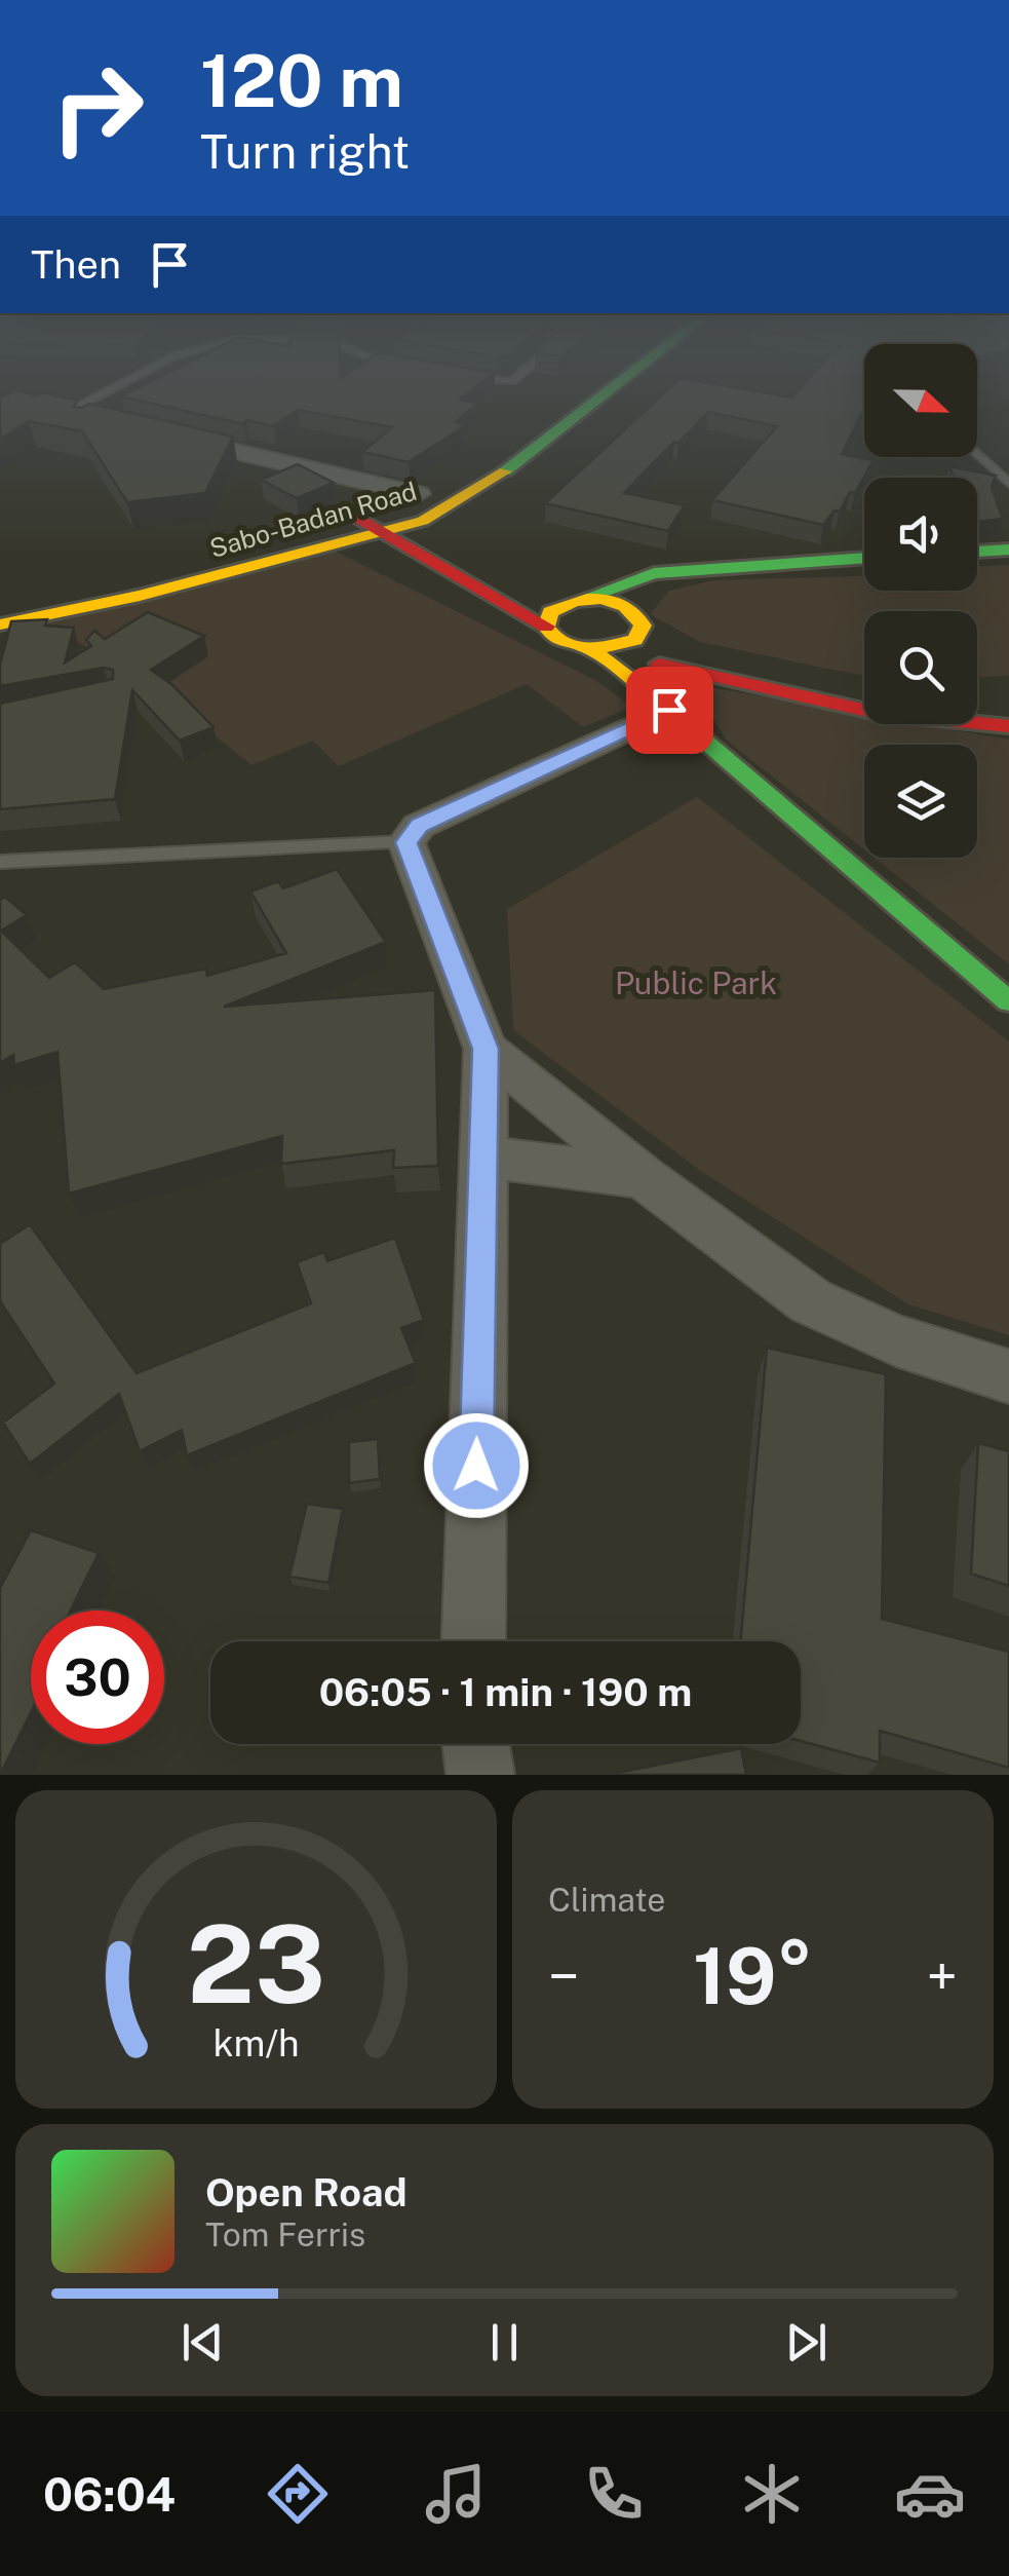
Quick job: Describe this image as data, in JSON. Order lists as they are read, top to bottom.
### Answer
{
  "streets": {
    "main road": ["Sabo-Badan Road"]
  },
  "parks": ["Public Park"],
  "north": "right",
  "page": {
    "turn": ["120 m", "Turn right"],
    "then": "Then",
    "limit": "30",
    "trip": "06:05 · 1 min · 190 m",
    "tile": "Climate",
    "heat": ["−", "19°", "+"],
    "song": ["Open Road", "Tom Ferris"],
    "tabs": "06:04",
    "gauge": ["23", "km/h"]
  }
}
